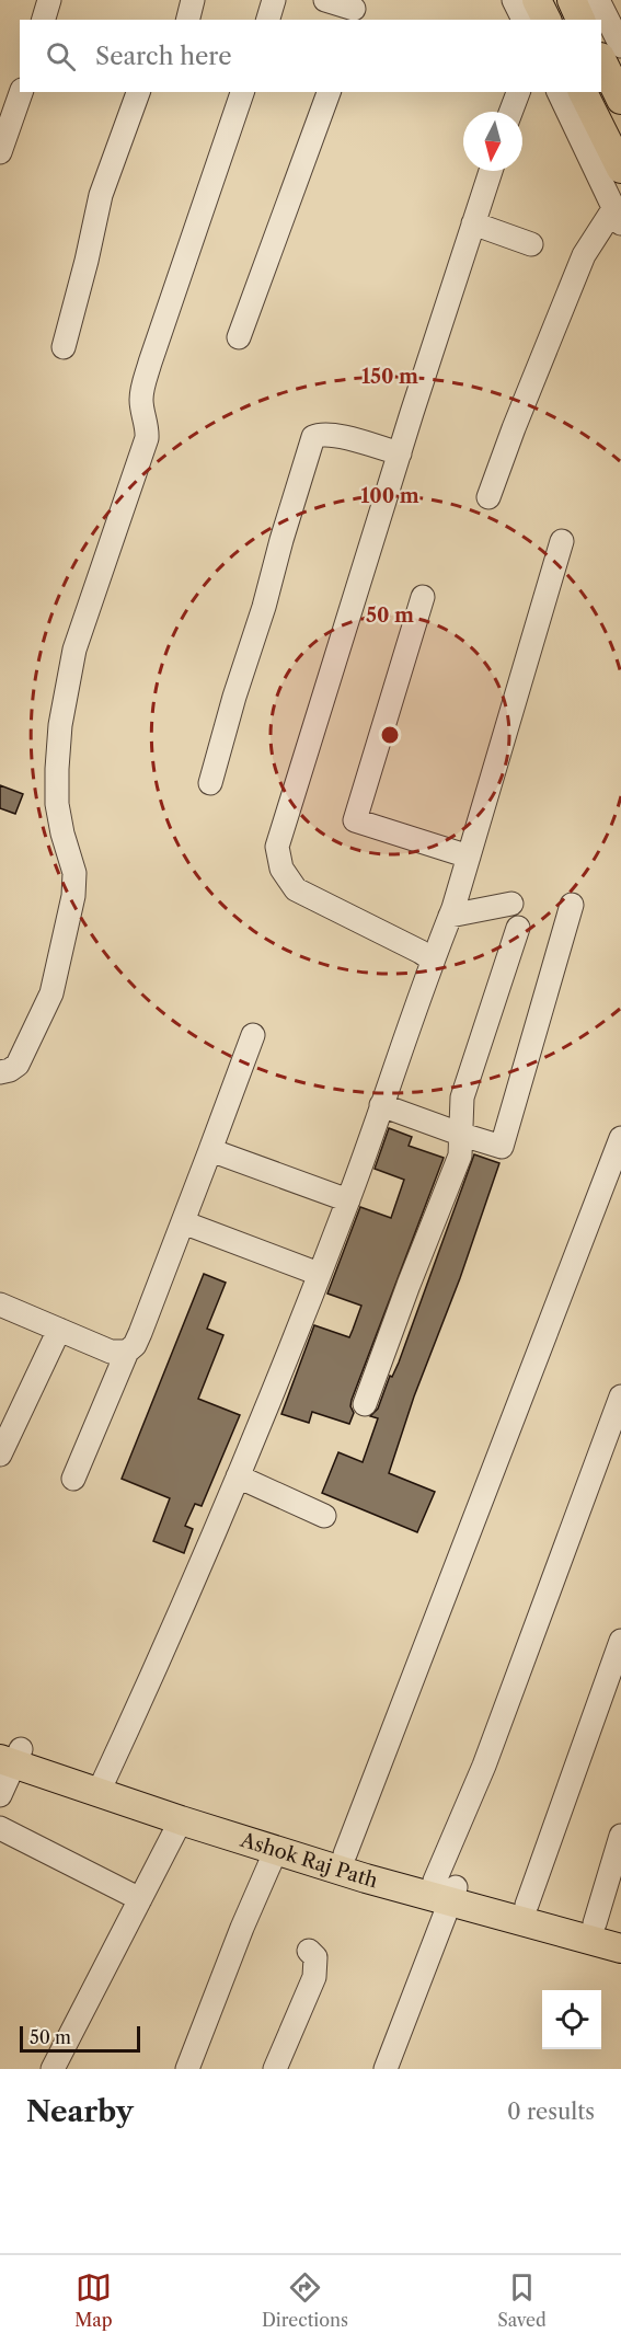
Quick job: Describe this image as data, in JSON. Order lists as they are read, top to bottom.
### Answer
{
  "streets": {
    "main road": ["Ashok Raj Path"]
  },
  "scale_bar": "50 m",
  "north": "bottom",
  "page": {
    "search": "Search here",
    "scale": "50 m",
    "heading": ["Nearby", "0 results"],
    "nav": ["Map", "Directions", "Saved"]
  },
  "rings": ["150 m", "100 m", "50 m"]
}
